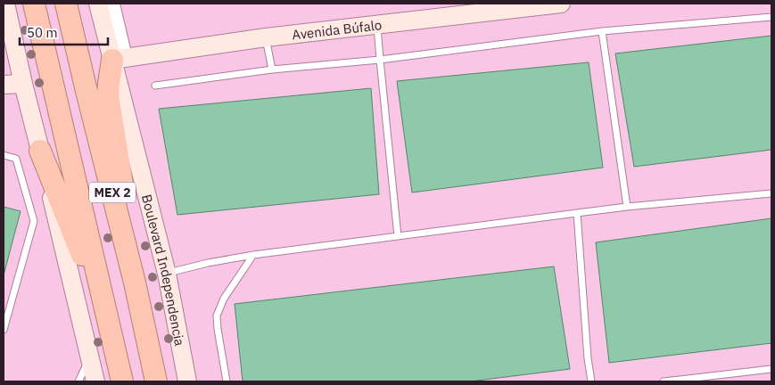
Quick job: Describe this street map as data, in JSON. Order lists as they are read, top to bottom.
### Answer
{
  "streets": {
    "highway": ["MEX 2"],
    "main road": ["Avenida Búfalo", "Boulevard Independencia"]
  },
  "crossings": [
    ["Avenida Búfalo", "Boulevard Independencia"]
  ],
  "scale_bar": "50 m"
}
